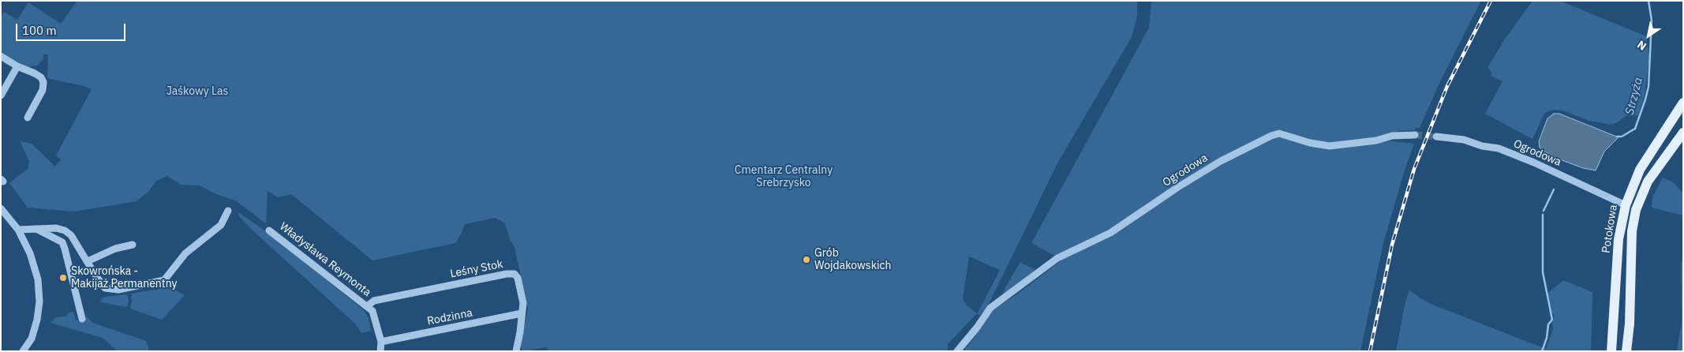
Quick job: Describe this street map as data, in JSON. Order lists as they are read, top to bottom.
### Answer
{
  "streets": {
    "main road": ["Potokowa"],
    "street": [
      "Ogrodowa",
      "Władysława Reymonta",
      "Leśny Stok",
      "Rodzinna"
    ]
  },
  "crossings": [
    ["Ogrodowa", "Potokowa"],
    ["Władysława Reymonta", "Leśny Stok"],
    ["Władysława Reymonta", "Rodzinna"],
    ["Leśny Stok", "Rodzinna"]
  ],
  "water": ["Strzyża"],
  "parks": ["Jaśkowy Las", "Cmentarz Centralny Srebrzysko"],
  "places": ["Grób Wojdakowskich", "Skowrońska - Makijaż Permanentny"],
  "scale_bar": "100 m",
  "north": "bottom left"
}
